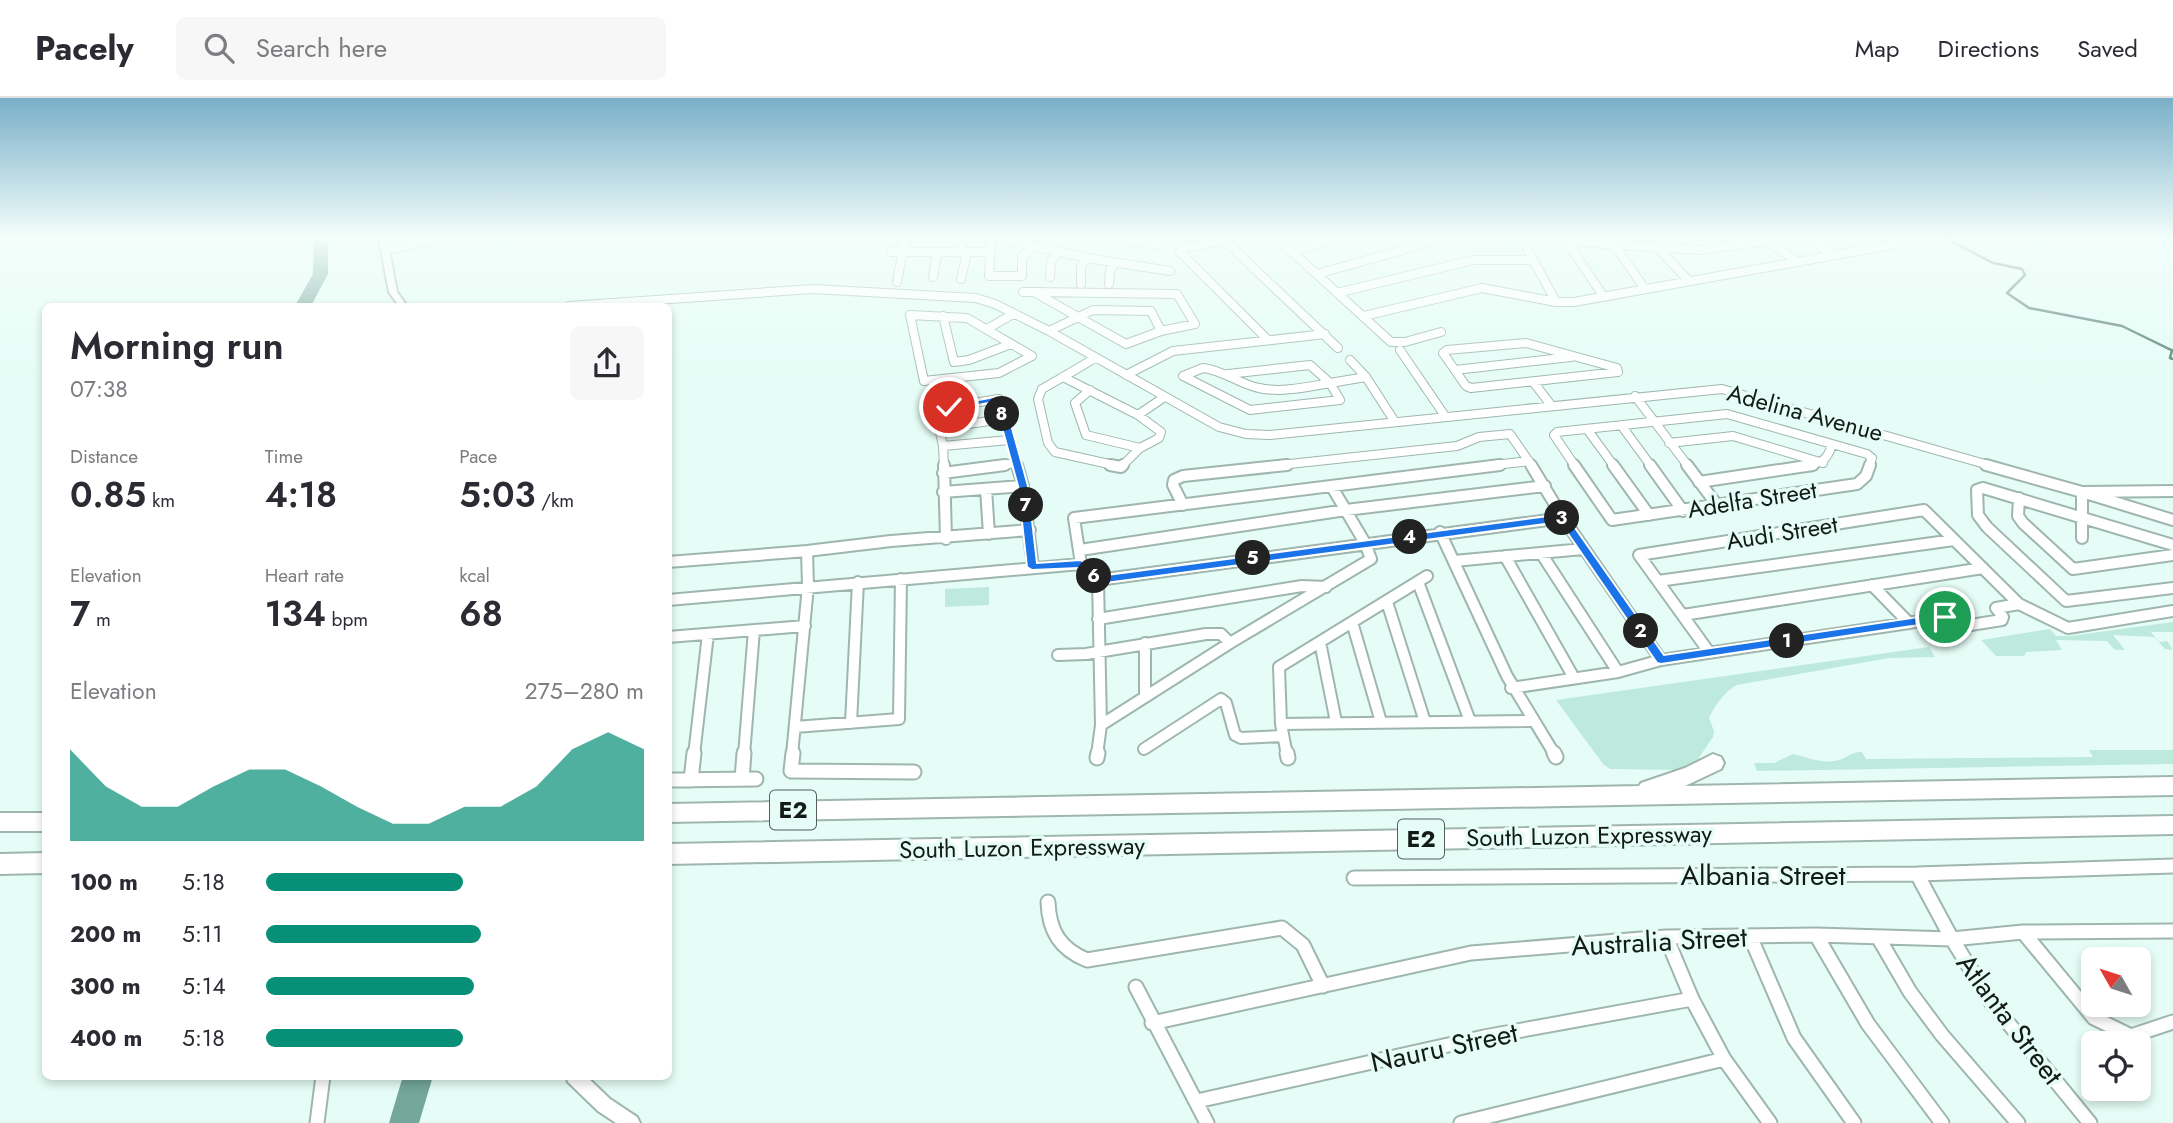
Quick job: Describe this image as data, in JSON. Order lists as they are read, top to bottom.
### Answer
{
  "streets": {
    "highway": ["E2", "South Luzon Expressway"],
    "street": [
      "Adelina Avenue",
      "Adelfa Street",
      "Audi Street",
      "Albania Street",
      "Australia Street",
      "Atlanta Street",
      "Nauru Street"
    ]
  },
  "crossings": [
    ["Albania Street", "Atlanta Street"],
    ["Australia Street", "Atlanta Street"]
  ],
  "north": "top left",
  "page": {
    "header": "Pacely",
    "search": "Search here",
    "nav": ["Map", "Directions", "Saved"],
    "heading": ["Morning run", "07:38"],
    "pins": [
      "8",
      "7",
      "3",
      "4",
      "5",
      "6",
      "2",
      "1"
    ],
    "stats": [
      ["Distance", "0.85 km"],
      ["Time", "4:18"],
      ["Pace", "5:03 /km"],
      ["Elevation", "7 m"],
      ["Heart rate", "134 bpm"],
      ["kcal", "68"]
    ],
    "chart": ["Elevation", "275–280 m"],
    "list": [
      {
        "name": "100 m",
        "note": "5:18"
      },
      {
        "name": "200 m",
        "note": "5:11"
      },
      {
        "name": "300 m",
        "note": "5:14"
      },
      {
        "name": "400 m",
        "note": "5:18"
      }
    ]
  }
}
